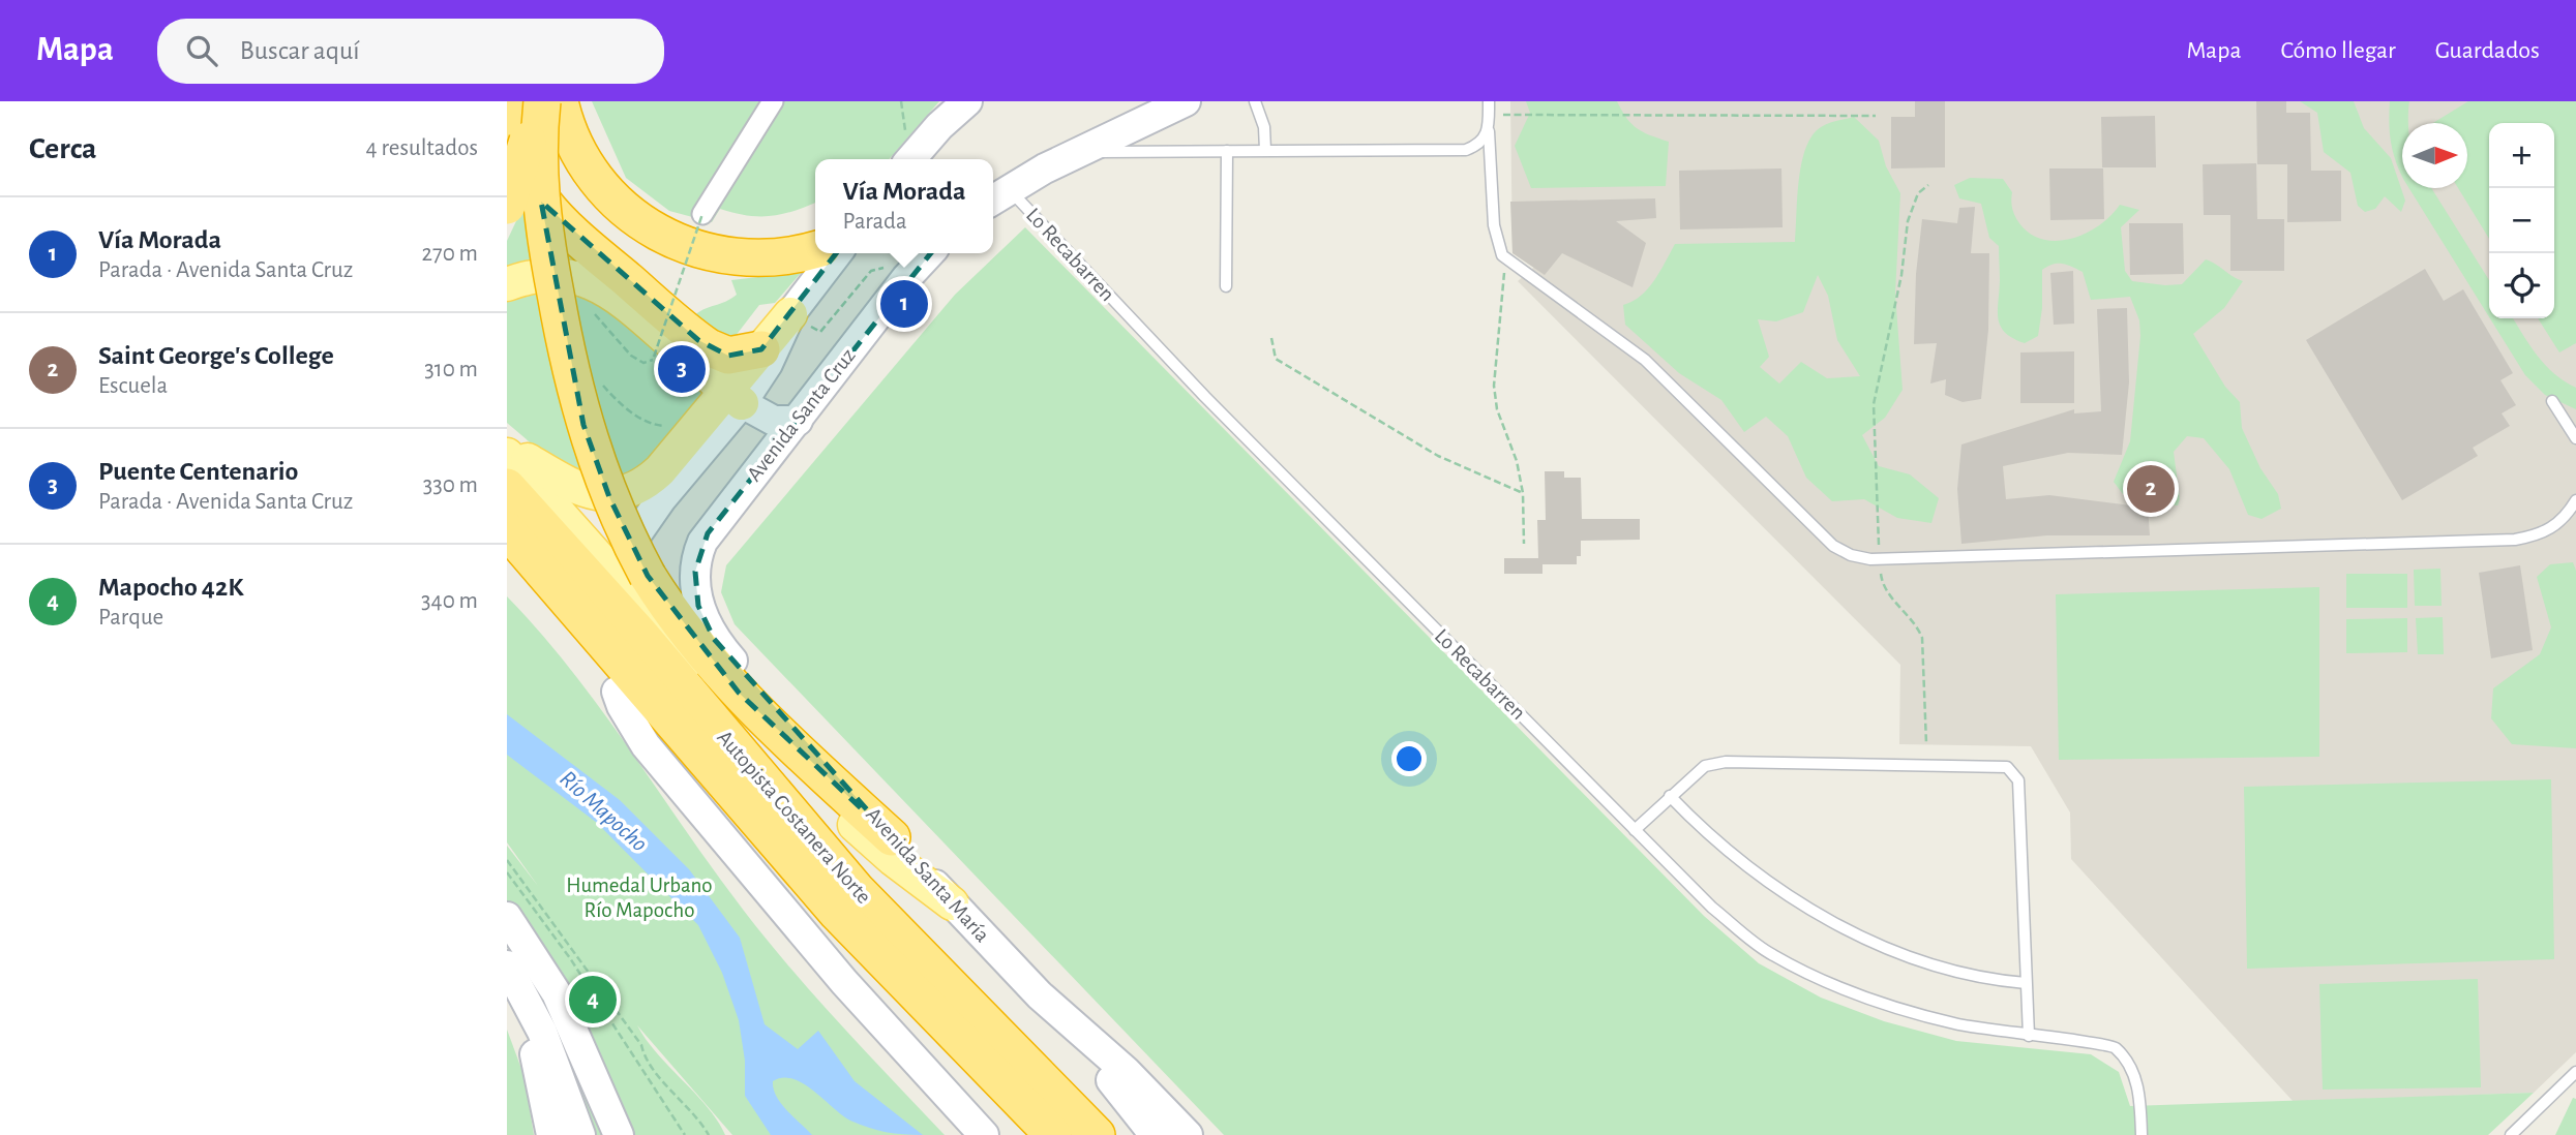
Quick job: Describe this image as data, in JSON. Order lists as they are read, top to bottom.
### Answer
{
  "streets": {
    "highway": ["Autopista Costanera Norte"],
    "main road": ["Avenida Santa Cruz", "Avenida Santa María"],
    "lane": ["Lo Recabarren"]
  },
  "crossings": [
    ["Avenida Santa Cruz", "Avenida Santa María"]
  ],
  "water": ["Río Mapocho"],
  "parks": ["Humedal Urbano Río Mapocho"],
  "north": "right",
  "page": {
    "header": "Mapa",
    "search": "Buscar aquí",
    "nav": ["Mapa", "Cómo llegar", "Guardados"],
    "heading": ["Cerca", "4 resultados"],
    "map_buttons": ["+", "−"],
    "popup": ["Vía Morada", "Parada"],
    "list": [
      {
        "mark": "1",
        "name": "Vía Morada",
        "note": "Parada · Avenida Santa Cruz",
        "value": "270 m"
      },
      {
        "mark": "2",
        "name": "Saint George's College",
        "note": "Escuela",
        "value": "310 m"
      },
      {
        "mark": "3",
        "name": "Puente Centenario",
        "note": "Parada · Avenida Santa Cruz",
        "value": "330 m"
      },
      {
        "mark": "4",
        "name": "Mapocho 42K",
        "note": "Parque",
        "value": "340 m"
      }
    ],
    "pins": [
      "1",
      "3",
      "2",
      "4"
    ]
  }
}
